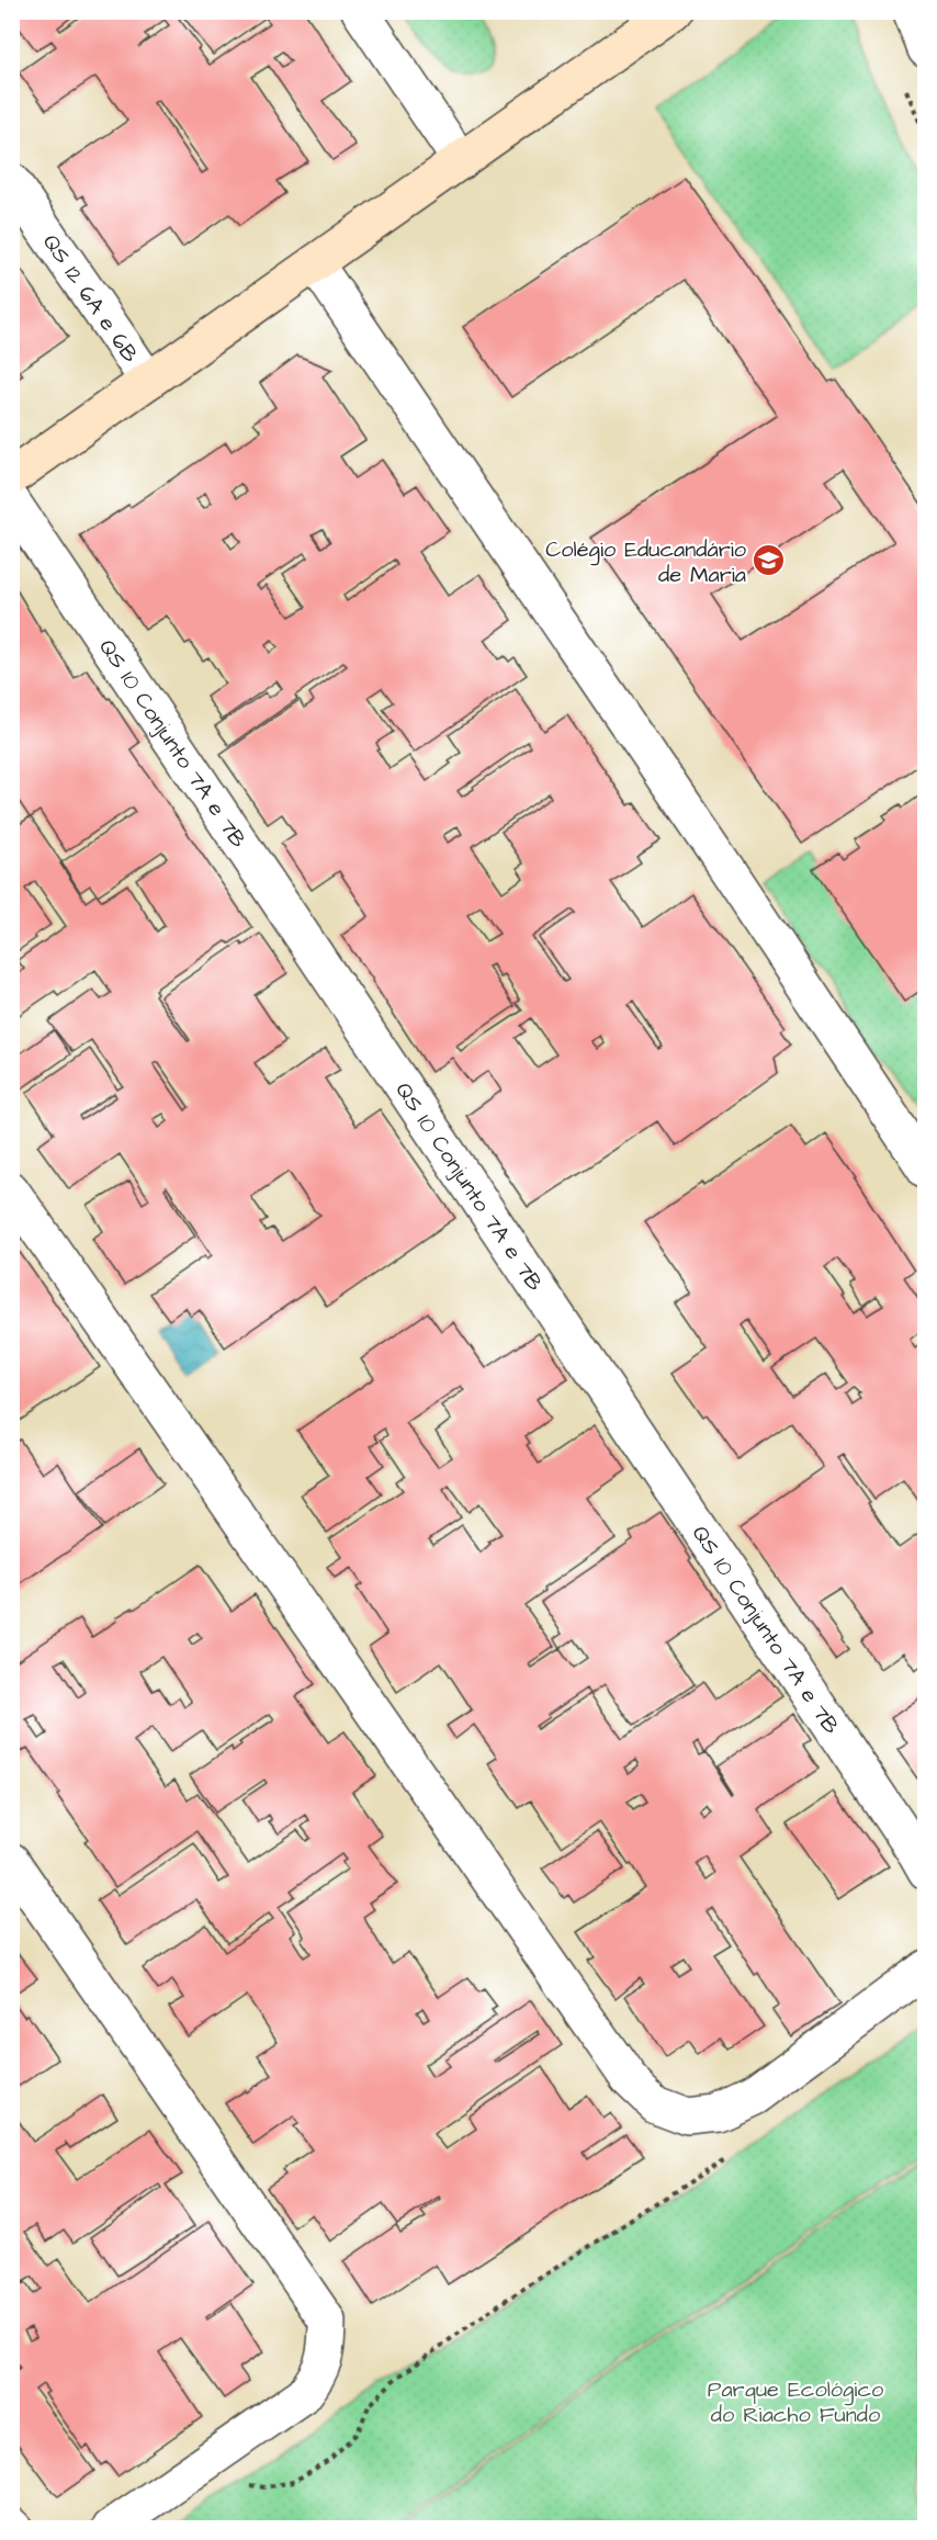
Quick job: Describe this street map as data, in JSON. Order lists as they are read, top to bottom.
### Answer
{
  "streets": {
    "street": ["QS 12 6A e 6B", "QS 10 Conjunto 7A e 7B"]
  },
  "parks": ["Parque Ecológico do Riacho Fundo"],
  "places": {
    "school or university": ["Colégio Educandário de Maria"]
  }
}
